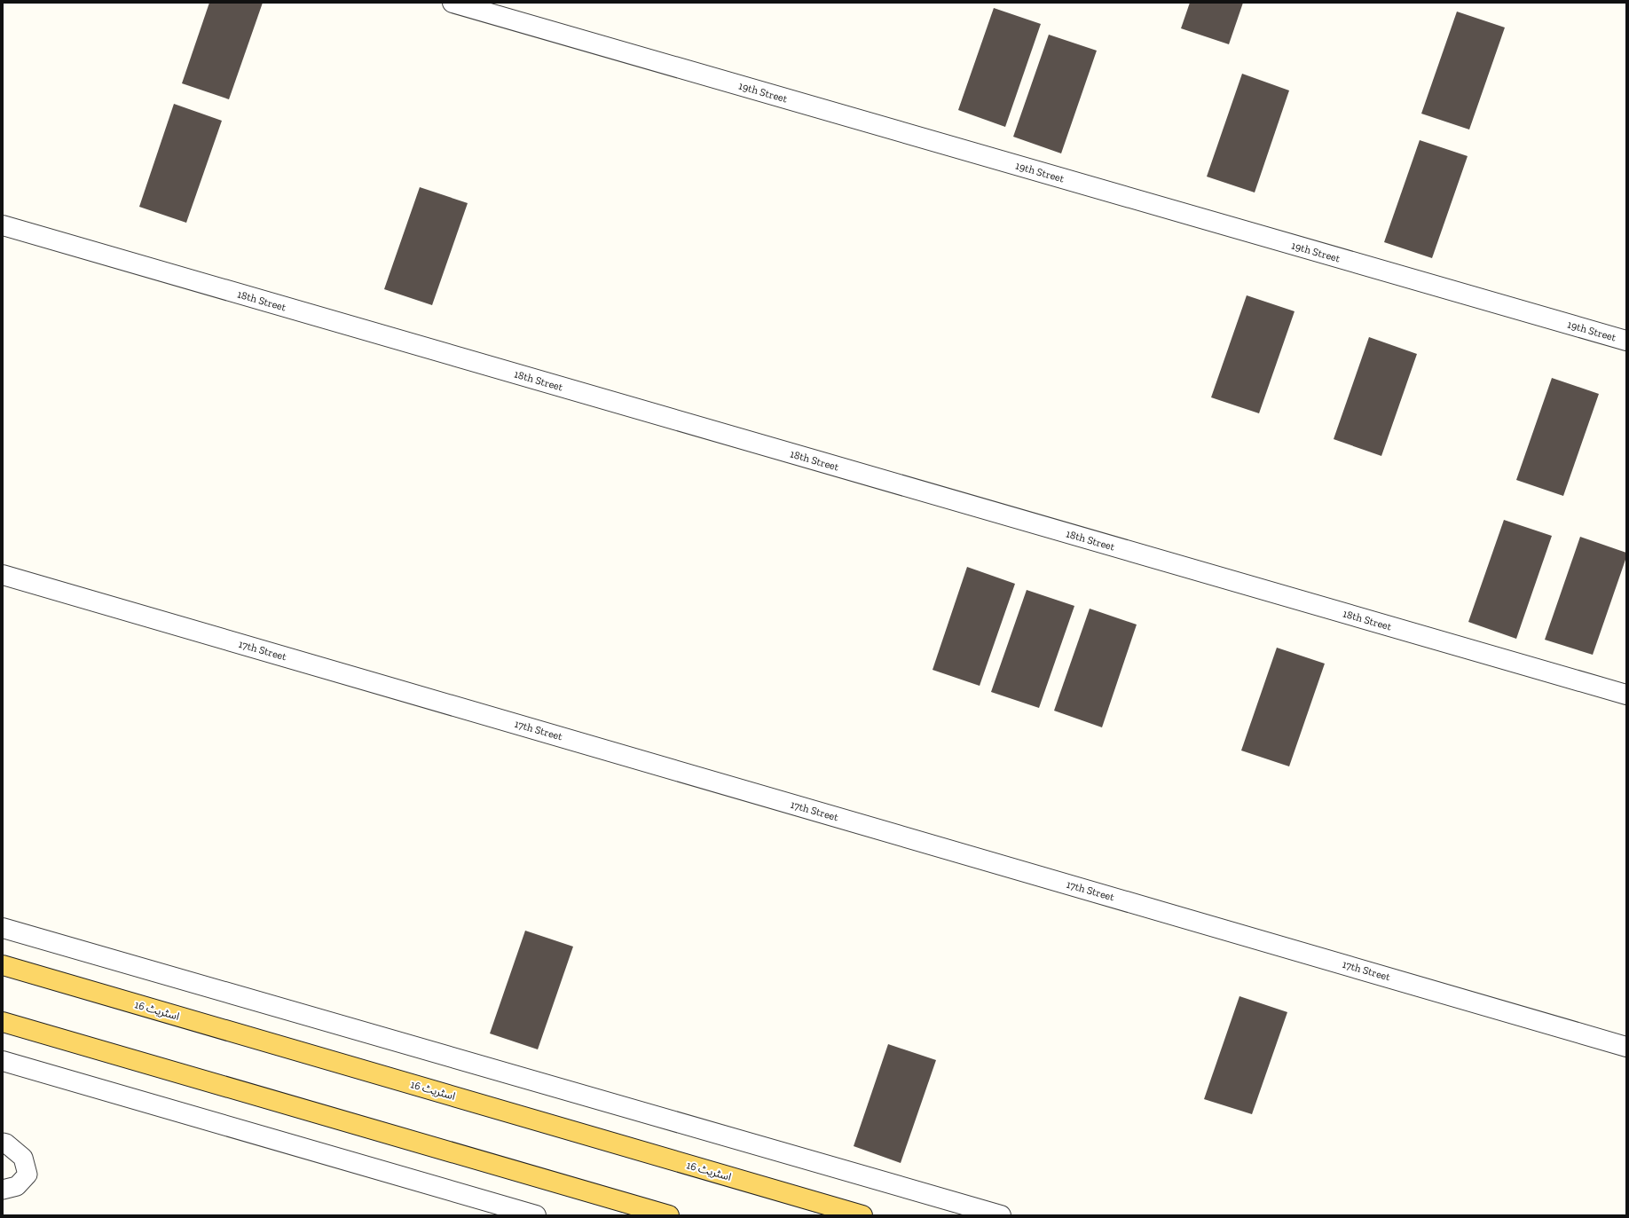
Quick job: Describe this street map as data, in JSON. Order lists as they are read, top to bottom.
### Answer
{
  "streets": {
    "main road": ["اسٹریٹ 16"],
    "street": ["19th Street", "18th Street", "17th Street"]
  }
}
